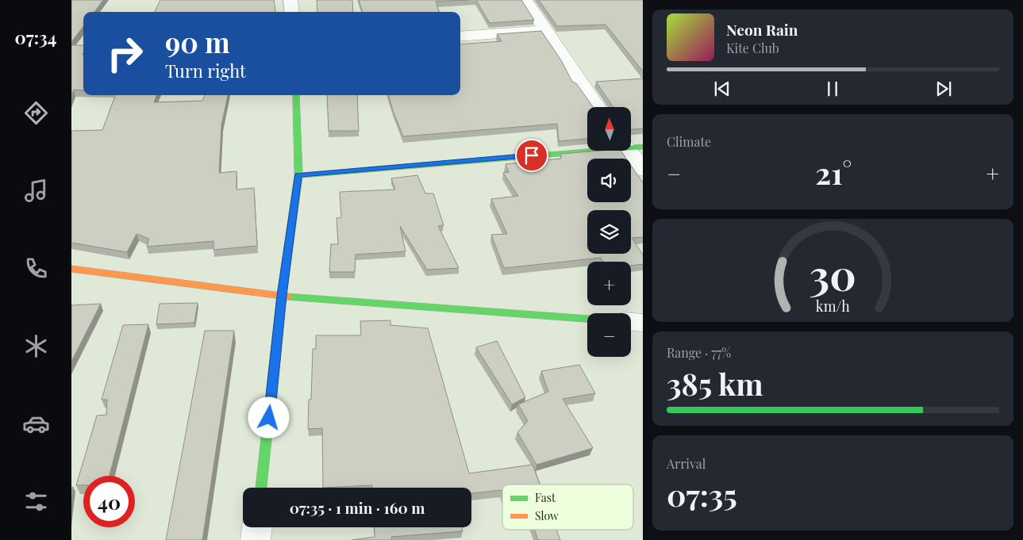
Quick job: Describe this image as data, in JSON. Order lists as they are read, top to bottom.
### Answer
{
  "legend": ["Fast", "Slow"],
  "north": "top",
  "page": {
    "tabs": "07:34",
    "turn": ["90 m", "Turn right"],
    "song": ["Neon Rain", "Kite Club"],
    "map_buttons": ["+", "−"],
    "tile": [
      "Climate",
      ["Range · 77%", "385 km"],
      ["Arrival", "07:35"]
    ],
    "heat": ["−", "21°", "+"],
    "limit": "40",
    "trip": "07:35 · 1 min · 160 m",
    "gauge": ["30", "km/h"]
  }
}
